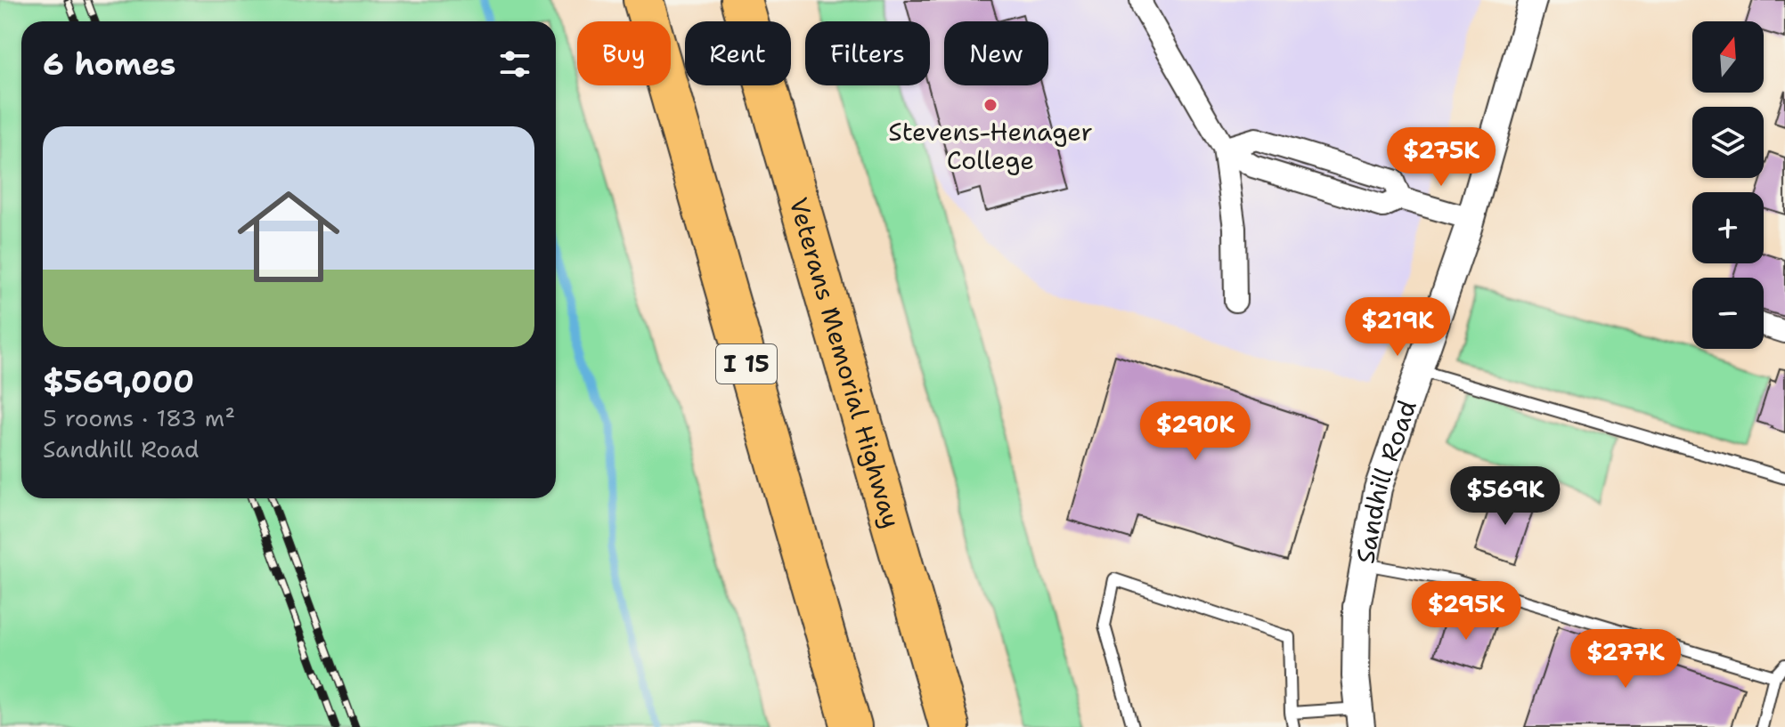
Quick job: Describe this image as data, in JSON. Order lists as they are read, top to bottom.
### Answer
{
  "streets": {
    "highway": ["Veterans Memorial Highway", "I 15"],
    "street": ["Sandhill Road"]
  },
  "places": ["Stevens-Henager College"],
  "north": "top",
  "page": {
    "map_buttons": ["+", "−"],
    "chip": [
      "Buy",
      "Rent",
      "Filters",
      "New"
    ],
    "heading": "6 homes",
    "list": [
      {
        "name": "$569,000",
        "note": "5 rooms · 183 m² · Sandhill Road"
      }
    ],
    "price": [
      "$275K",
      "$219K",
      "$290K",
      "$569K",
      "$295K",
      "$277K"
    ]
  }
}
